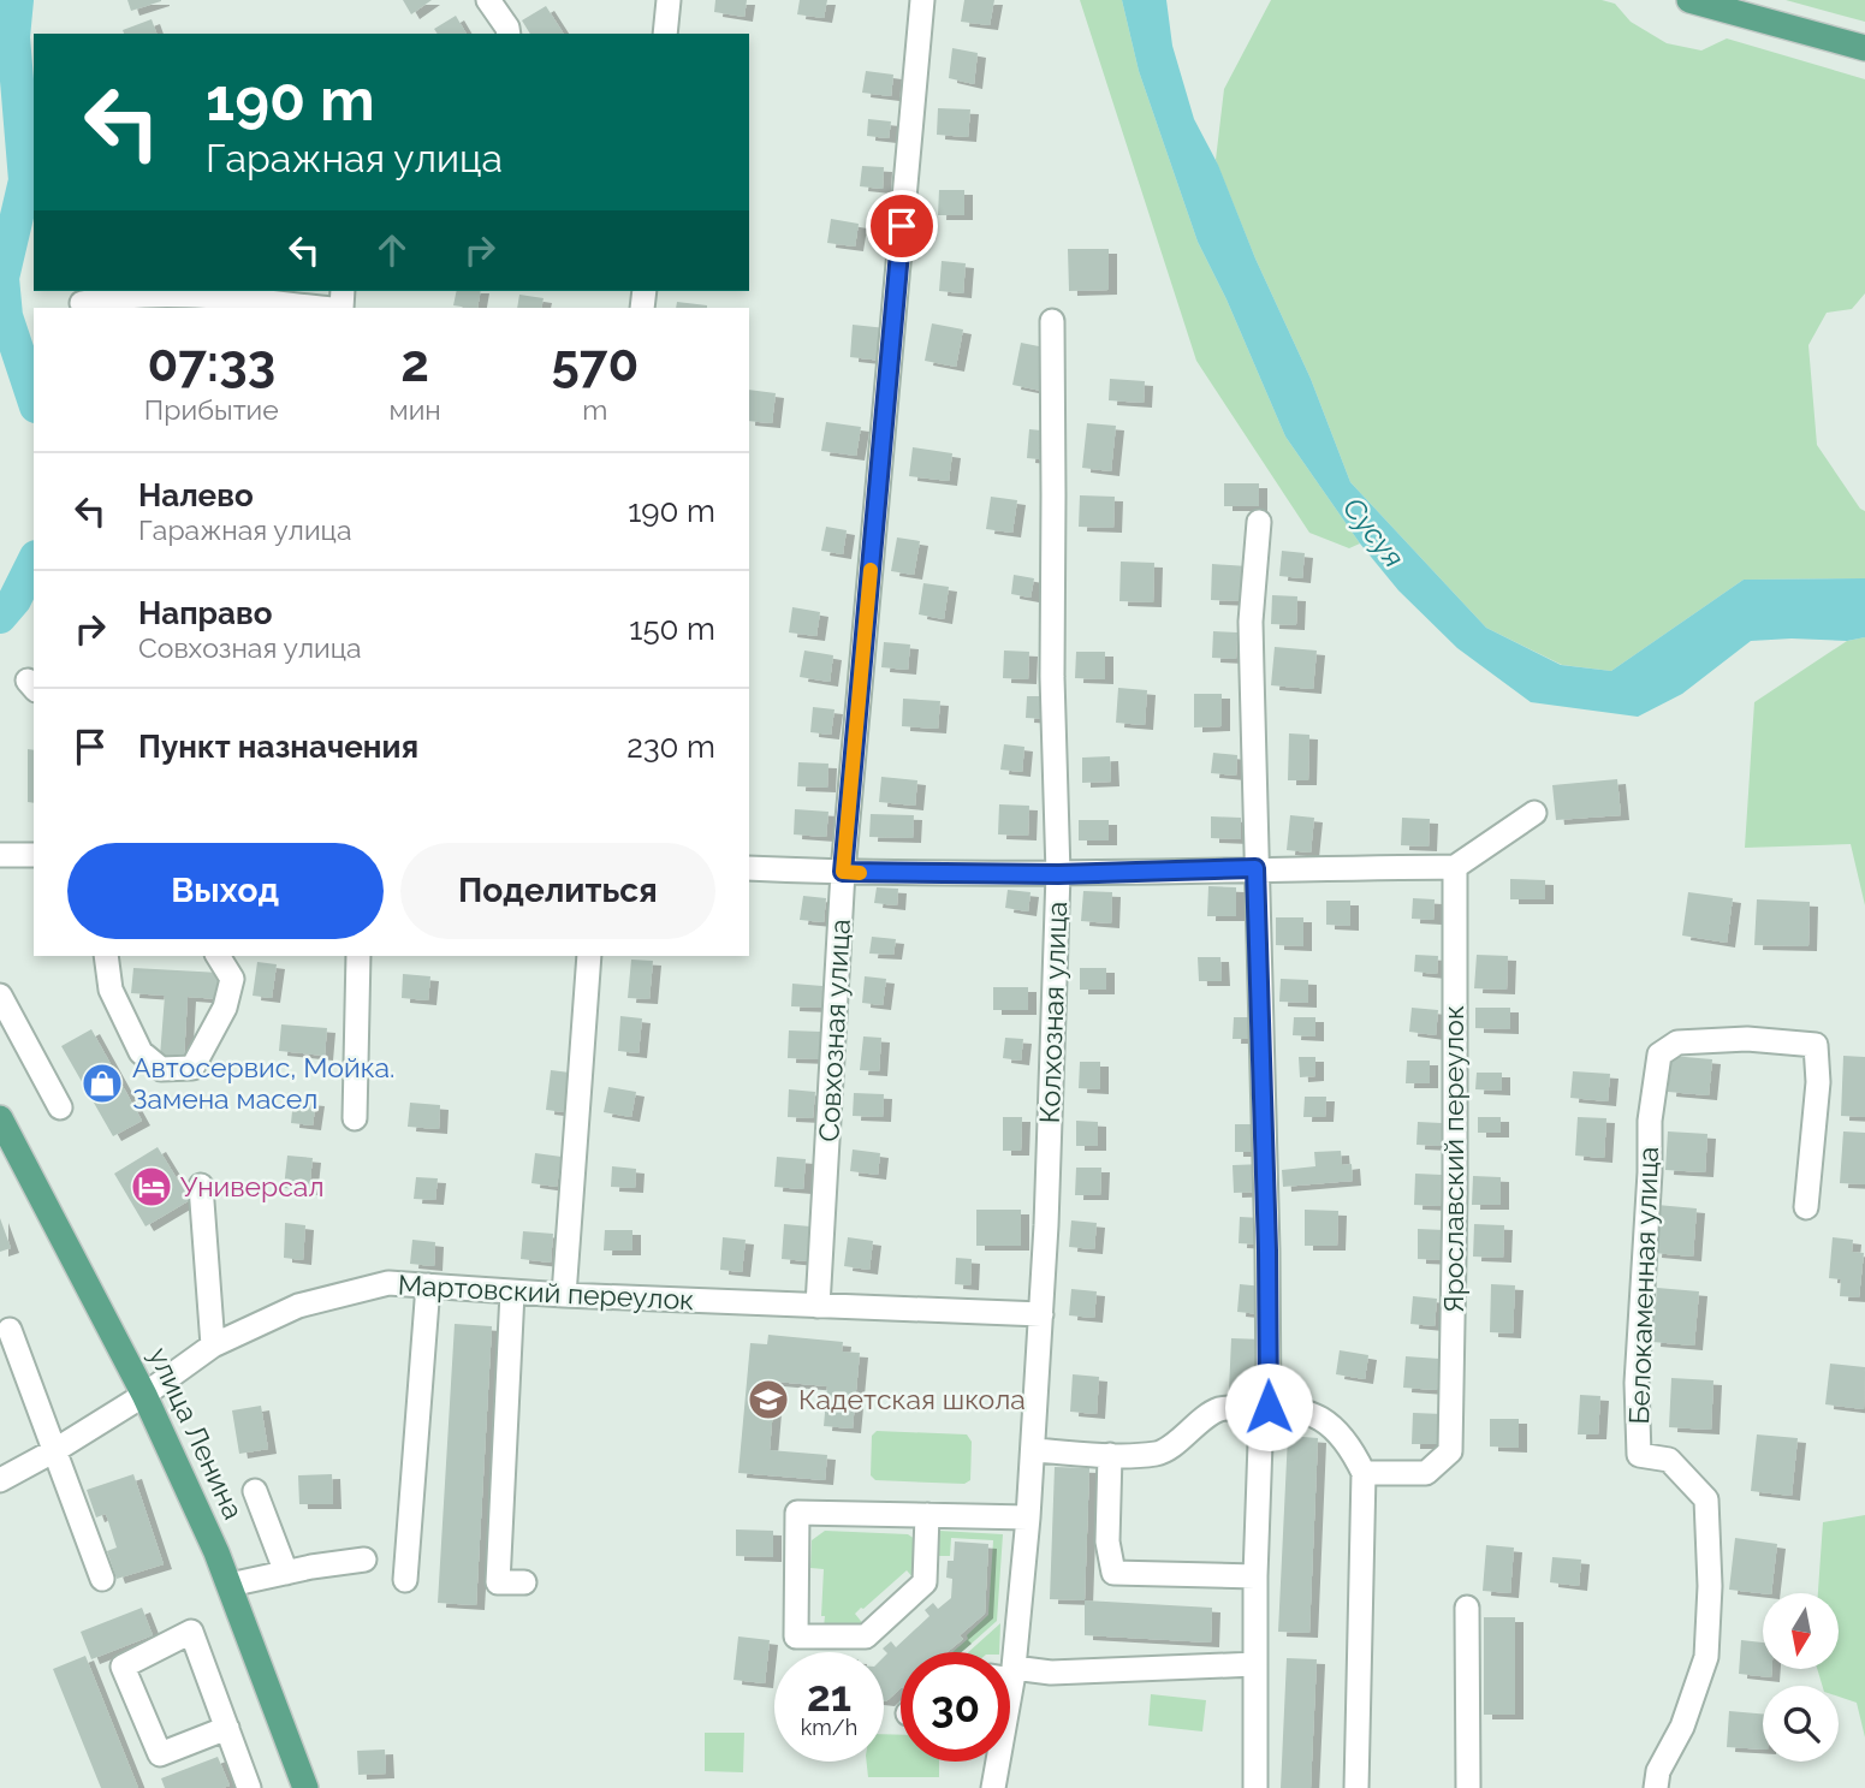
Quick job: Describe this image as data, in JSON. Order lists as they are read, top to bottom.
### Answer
{
  "streets": {
    "main road": ["улица Ленина"],
    "street": [
      "Колхозная улица",
      "Совхозная улица",
      "Ярославский переулок",
      "Белокаменная улица",
      "Мартовский переулок"
    ]
  },
  "crossings": [
    ["Колхозная улица", "Мартовский переулок"],
    ["Совхозная улица", "Мартовский переулок"],
    ["Мартовский переулок", "улица Ленина"]
  ],
  "water": ["Сусуя"],
  "places": {
    "shop": ["Автосервис, Мойка. Замена масел"],
    "hotel": ["Универсал"],
    "school or university": ["Кадетская школа"]
  },
  "north": "bottom",
  "page": {
    "turn": ["190 m", "Гаражная улица"],
    "eta": [
      "07:33",
      "Прибытие",
      "2",
      "мин",
      "570",
      "m"
    ],
    "list": [
      {
        "name": "Налево",
        "note": "Гаражная улица",
        "value": "190 m"
      },
      {
        "name": "Направо",
        "note": "Совхозная улица",
        "value": "150 m"
      },
      {
        "name": "Пункт назначения",
        "value": "230 m"
      }
    ],
    "buttons": ["Выход", "Поделиться"],
    "speed": "21 km/h",
    "limit": "30"
  }
}
